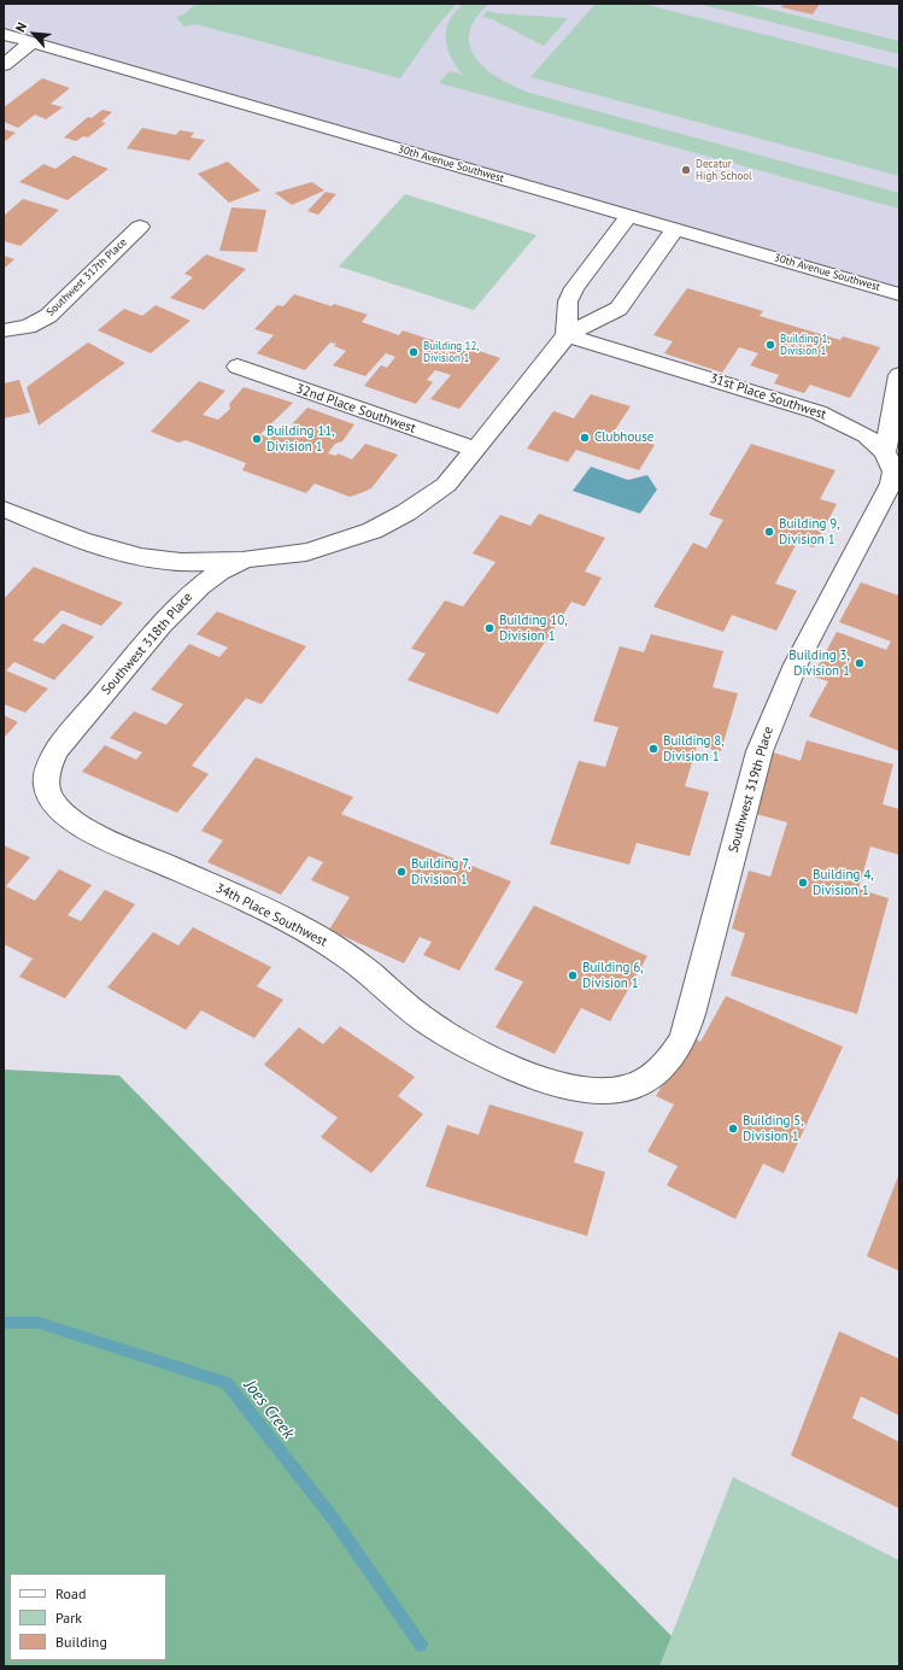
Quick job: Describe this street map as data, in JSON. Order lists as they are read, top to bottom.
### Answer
{
  "streets": {
    "street": [
      "30th Avenue Southwest",
      "Southwest 317th Place",
      "31st Place Southwest",
      "32nd Place Southwest",
      "Southwest 318th Place",
      "Southwest 319th Place",
      "34th Place Southwest"
    ]
  },
  "crossings": [
    ["31st Place Southwest", "Southwest 318th Place"],
    ["31st Place Southwest", "Southwest 319th Place"],
    ["32nd Place Southwest", "Southwest 318th Place"],
    ["Southwest 318th Place", "34th Place Southwest"],
    ["Southwest 319th Place", "34th Place Southwest"]
  ],
  "water": ["Joes Creek"],
  "places": [
    "Decatur High School",
    "Building 1, Division 1",
    "Building 12, Division 1",
    "Clubhouse",
    "Building 11, Division 1",
    "Building 9, Division 1",
    "Building 10, Division 1",
    "Building 3, Division 1",
    "Building 8, Division 1",
    "Building 7, Division 1",
    "Building 4, Division 1",
    "Building 6, Division 1",
    "Building 5, Division 1"
  ],
  "legend": ["Road", "Park", "Building"],
  "north": "top left"
}
